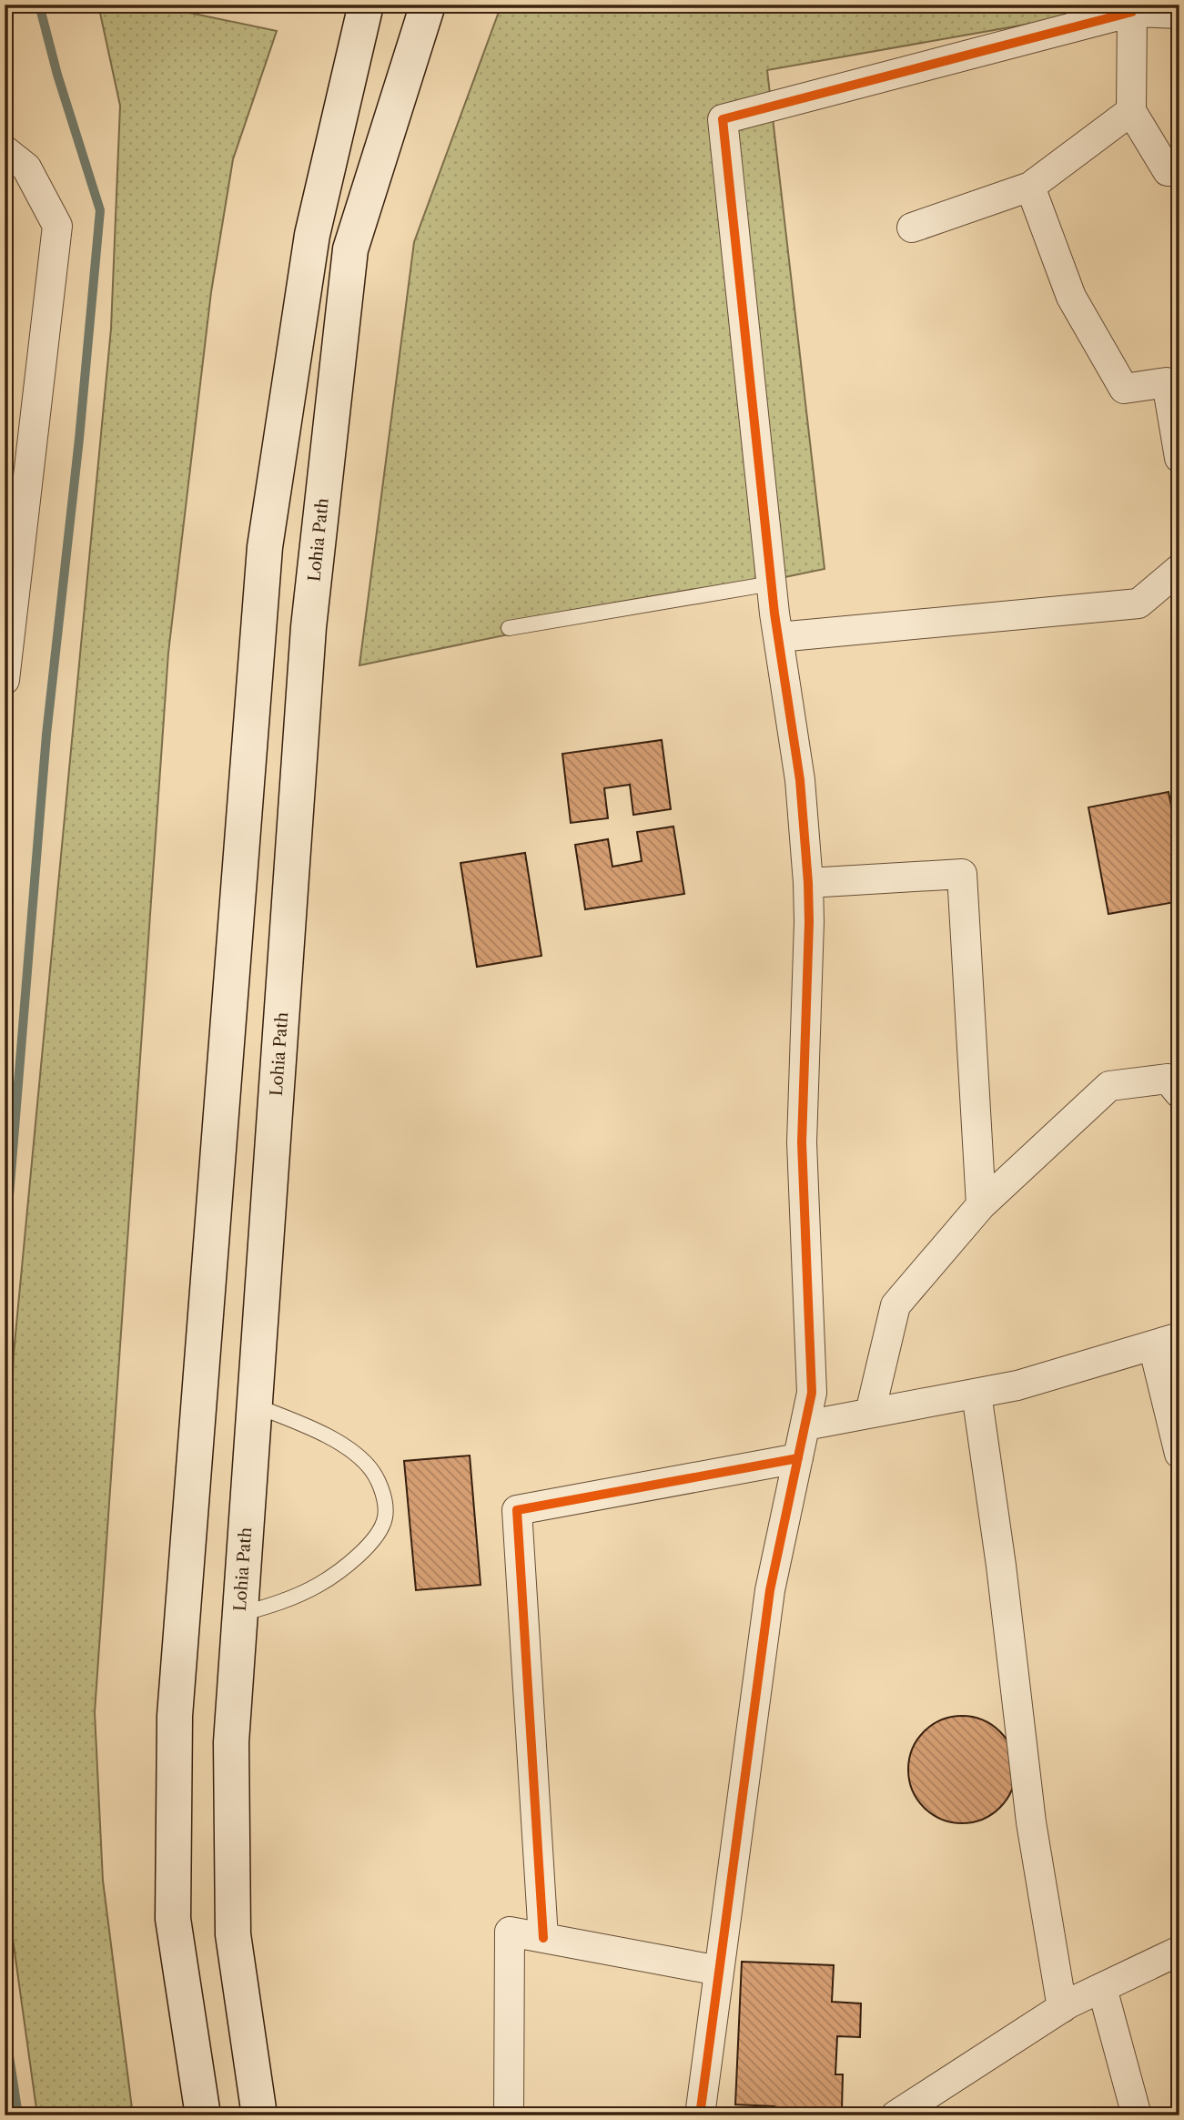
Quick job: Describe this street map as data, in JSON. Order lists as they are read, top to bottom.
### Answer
{
  "streets": {
    "main road": ["Lohia Path"]
  }
}
